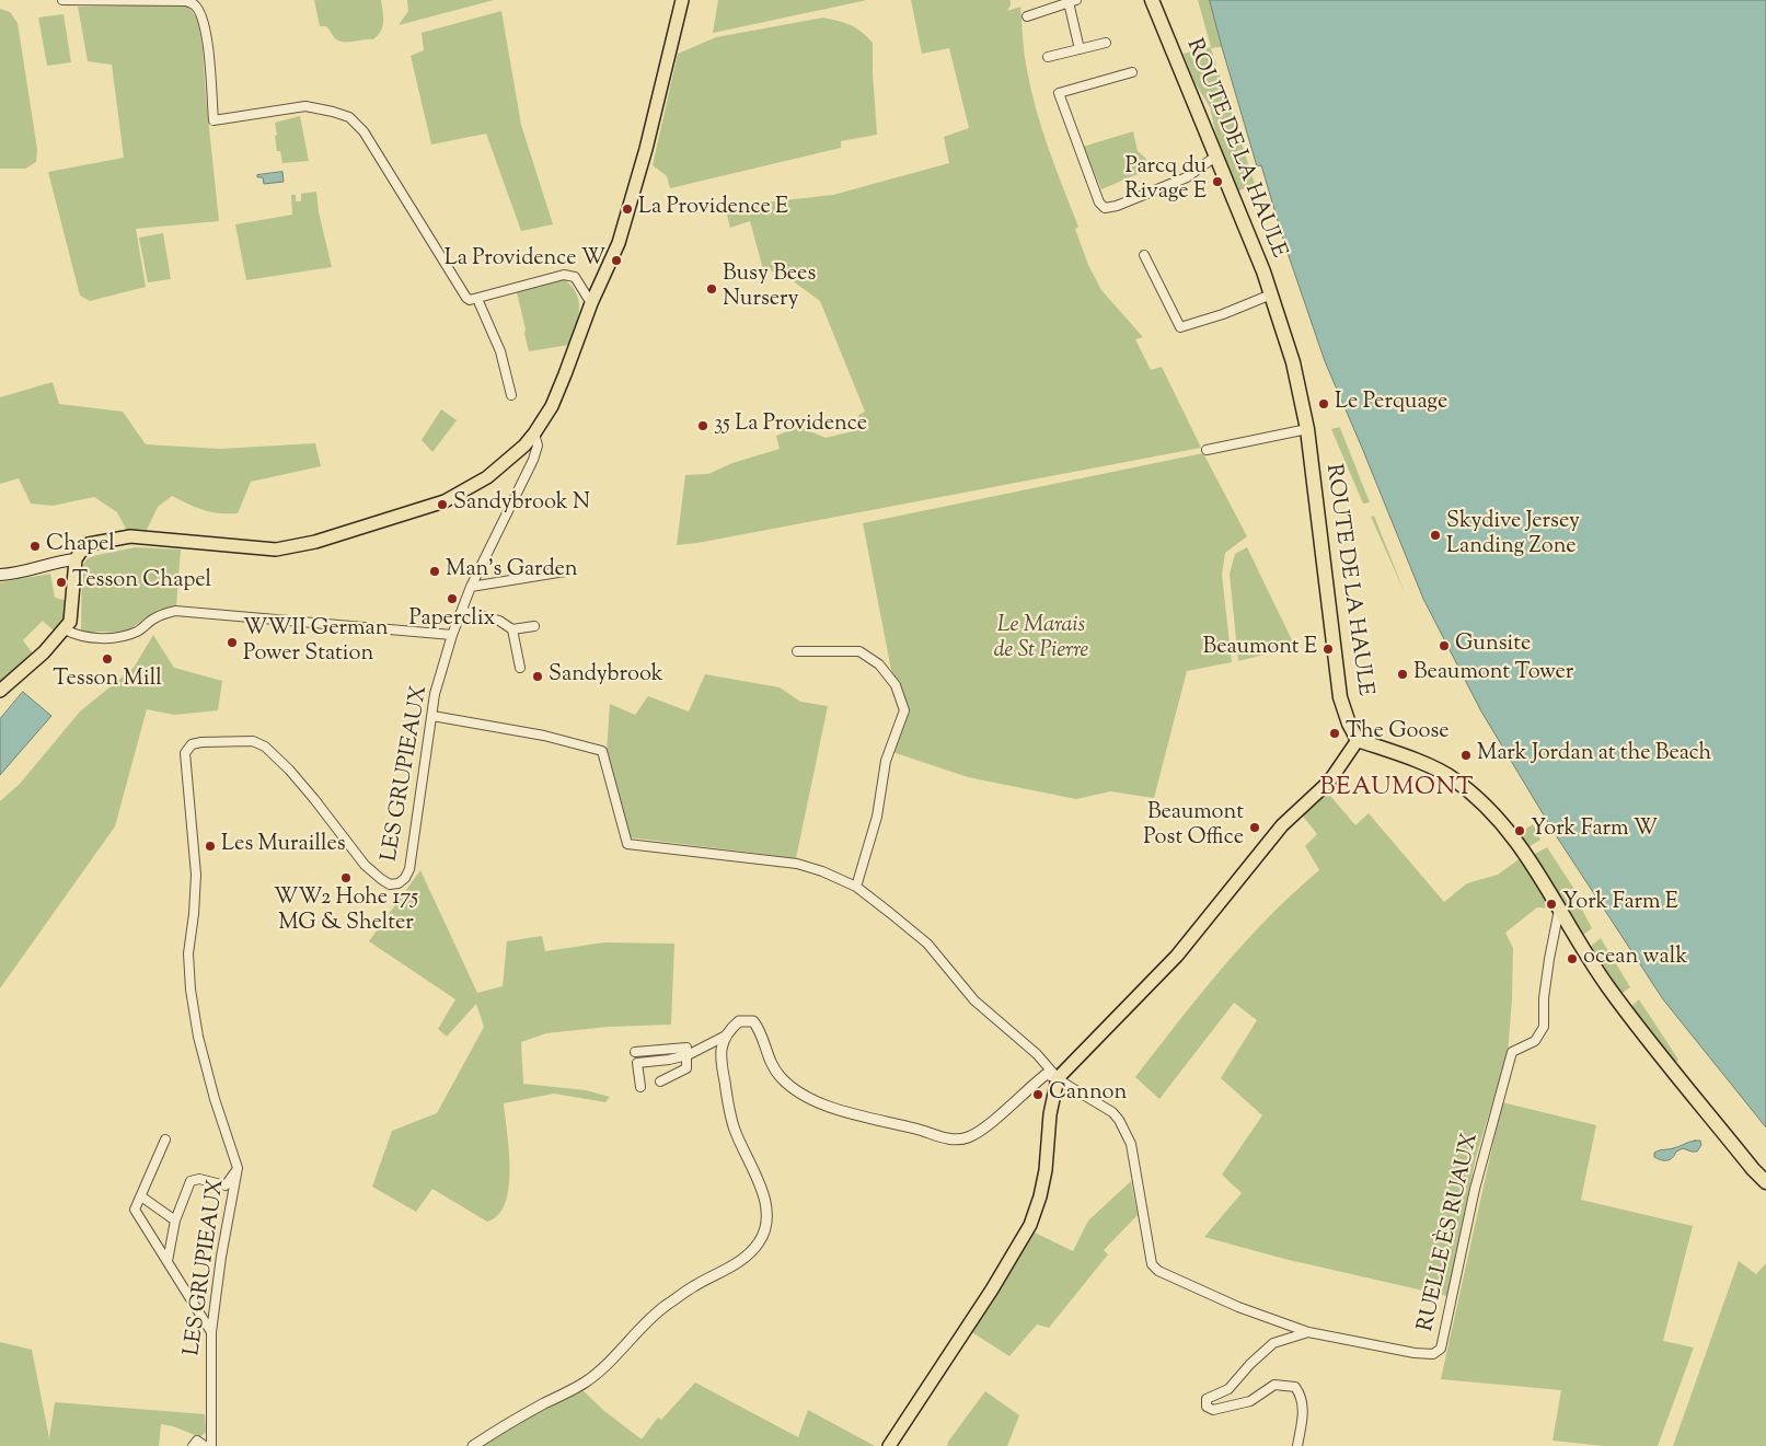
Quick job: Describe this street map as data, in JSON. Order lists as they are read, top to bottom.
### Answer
{
  "streets": {
    "highway": ["ROUTE DE LA HAULE"],
    "street": ["LES GRUPIEAUX", "RUELLE ÈS RUAUX"]
  },
  "districts": ["BEAUMONT"],
  "parks": ["Le Marais de St Pierre"],
  "places": [
    "Parcq du Rivage E",
    "La Providence E",
    "La Providence W",
    "Busy Bees Nursery",
    "Le Perquage",
    "35 La Providence",
    "Sandybrook N",
    "Skydive Jersey Landing Zone",
    "Chapel",
    "Man's Garden",
    "Tesson Chapel",
    "Paperclix",
    "WWII German Power Station",
    "Gunsite",
    "Beaumont E",
    "Tesson Mill",
    "Beaumont Tower",
    "Sandybrook",
    "The Goose",
    "Mark Jordan at the Beach",
    "Beaumont Post Office",
    "York Farm W",
    "Les Murailles",
    "WW2 Hohe 175 MG & Shelter",
    "York Farm E",
    "ocean walk",
    "Cannon"
  ]
}
